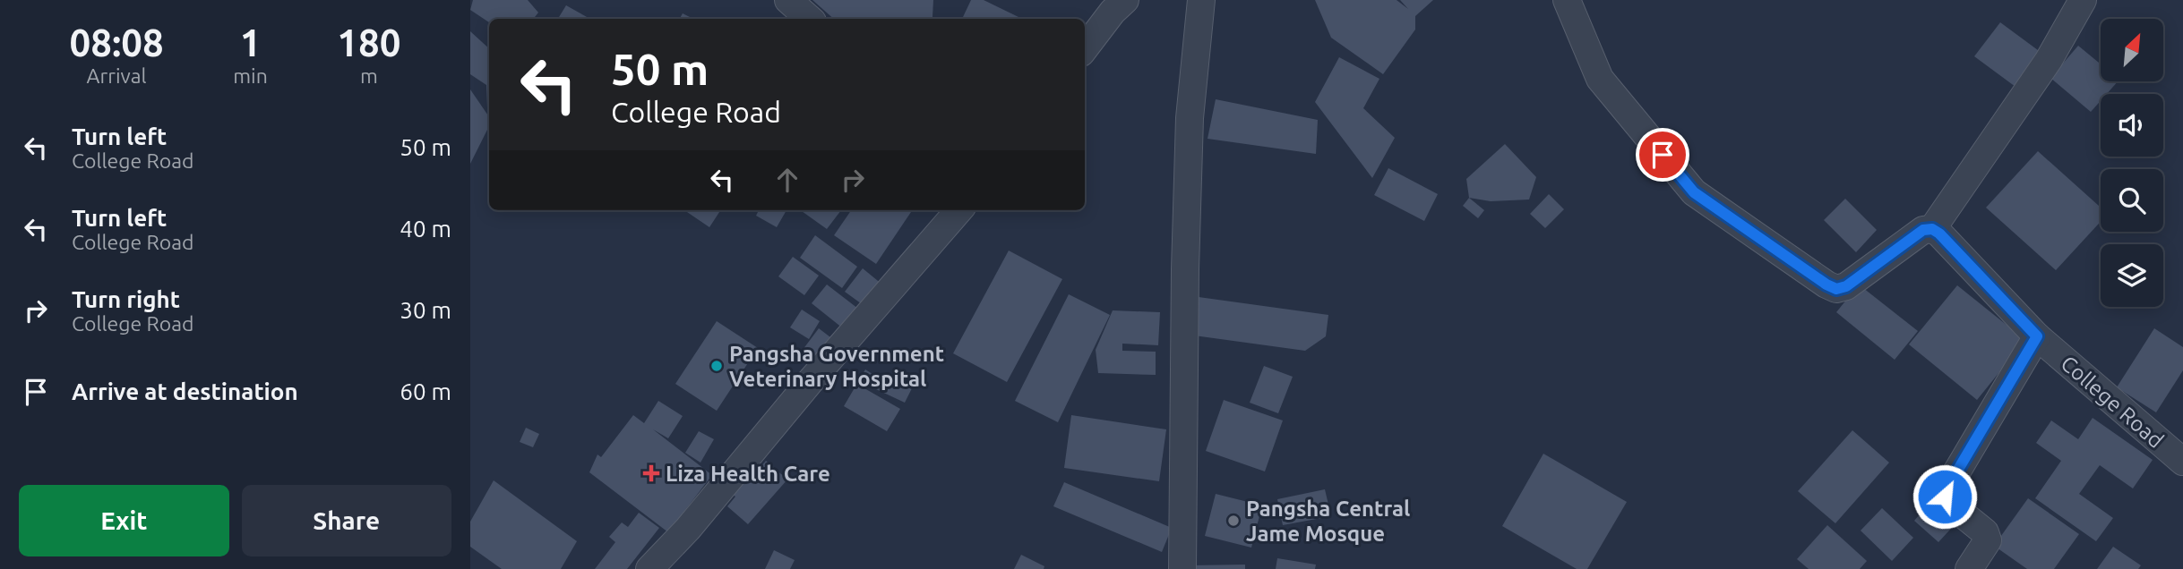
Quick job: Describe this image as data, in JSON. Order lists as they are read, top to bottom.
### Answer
{
  "streets": {
    "street": ["College Road"]
  },
  "places": {
    "other": ["Pangsha Government Veterinary Hospital", "Pangsha Central Jame Mosque"],
    "health": ["Liza Health Care"]
  },
  "north": "top right",
  "page": {
    "eta": [
      "08:08",
      "Arrival",
      "1",
      "min",
      "180",
      "m"
    ],
    "turn": ["50 m", "College Road"],
    "list": [
      {
        "name": "Turn left",
        "note": "College Road",
        "value": "50 m"
      },
      {
        "name": "Turn left",
        "note": "College Road",
        "value": "40 m"
      },
      {
        "name": "Turn right",
        "note": "College Road",
        "value": "30 m"
      },
      {
        "name": "Arrive at destination",
        "value": "60 m"
      }
    ],
    "buttons": ["Exit", "Share"]
  }
}
